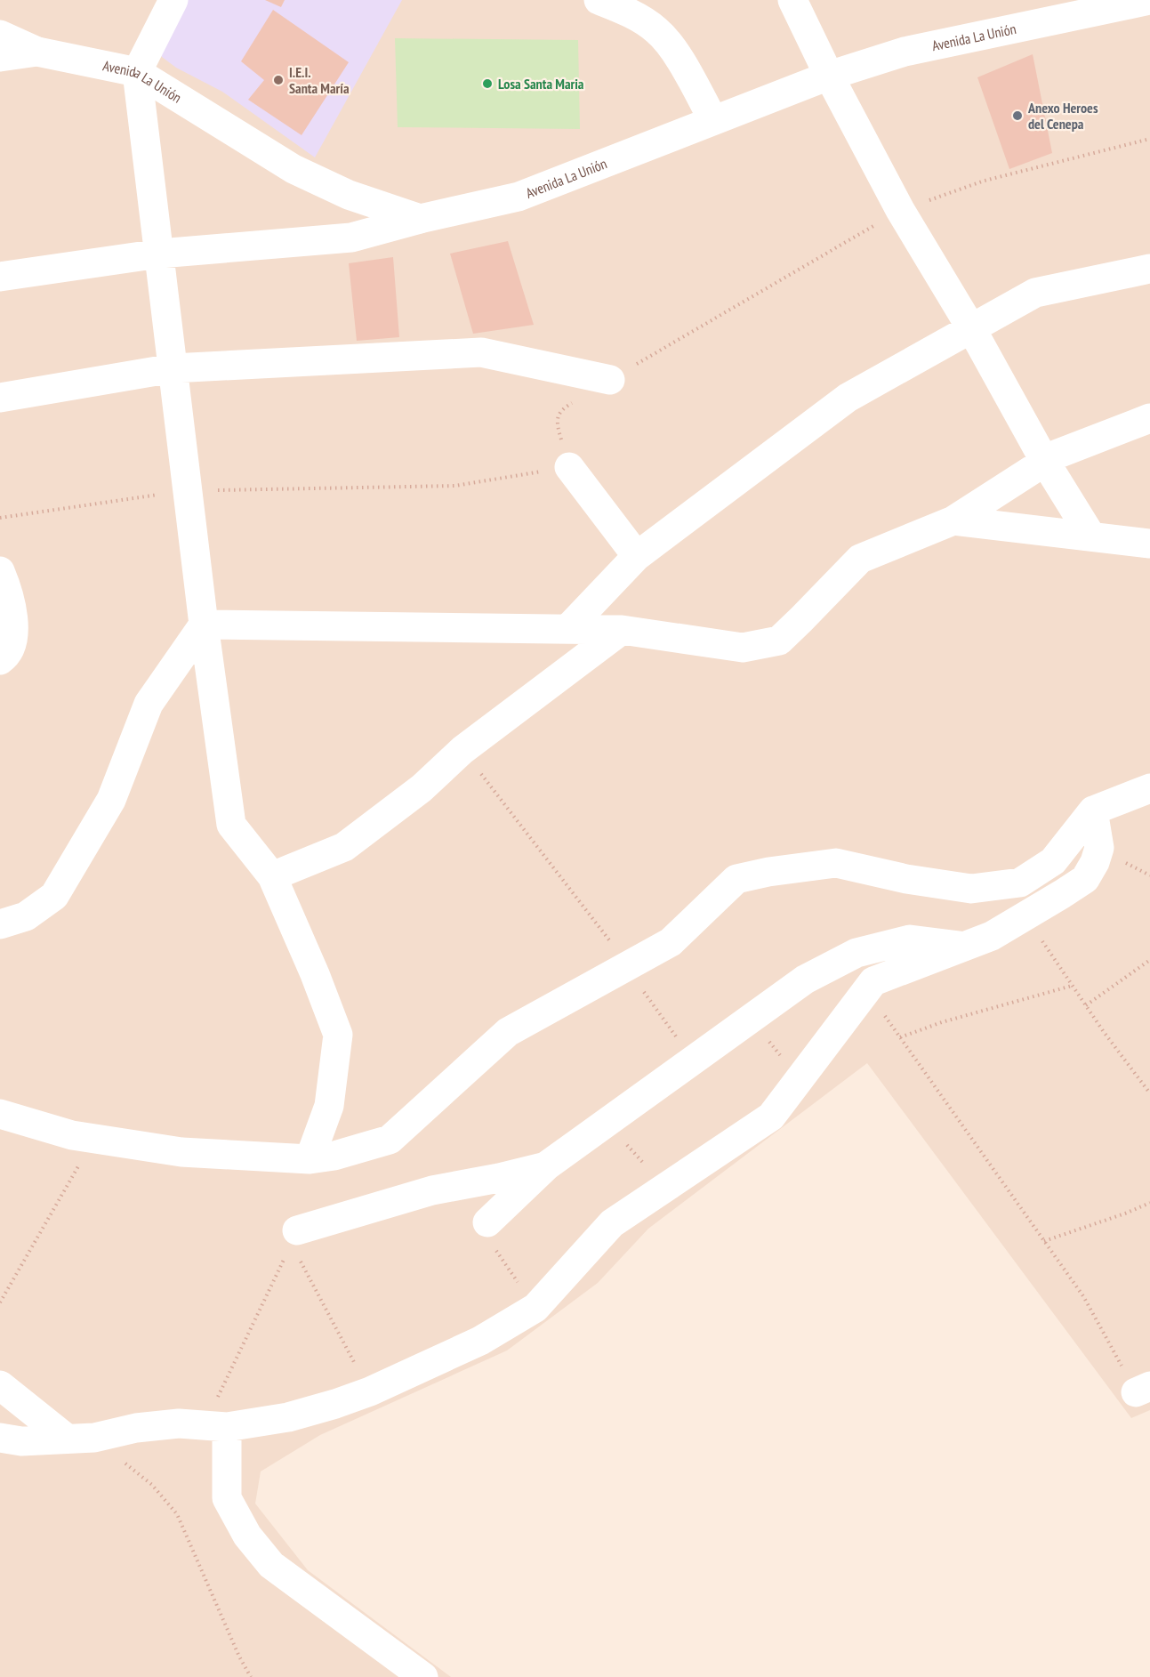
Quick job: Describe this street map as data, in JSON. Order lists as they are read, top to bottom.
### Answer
{
  "streets": {
    "street": ["Avenida La Unión"]
  },
  "places": ["I.E.I. Santa María", "Losa Santa Maria", "Anexo Heroes del Cenepa"]
}
